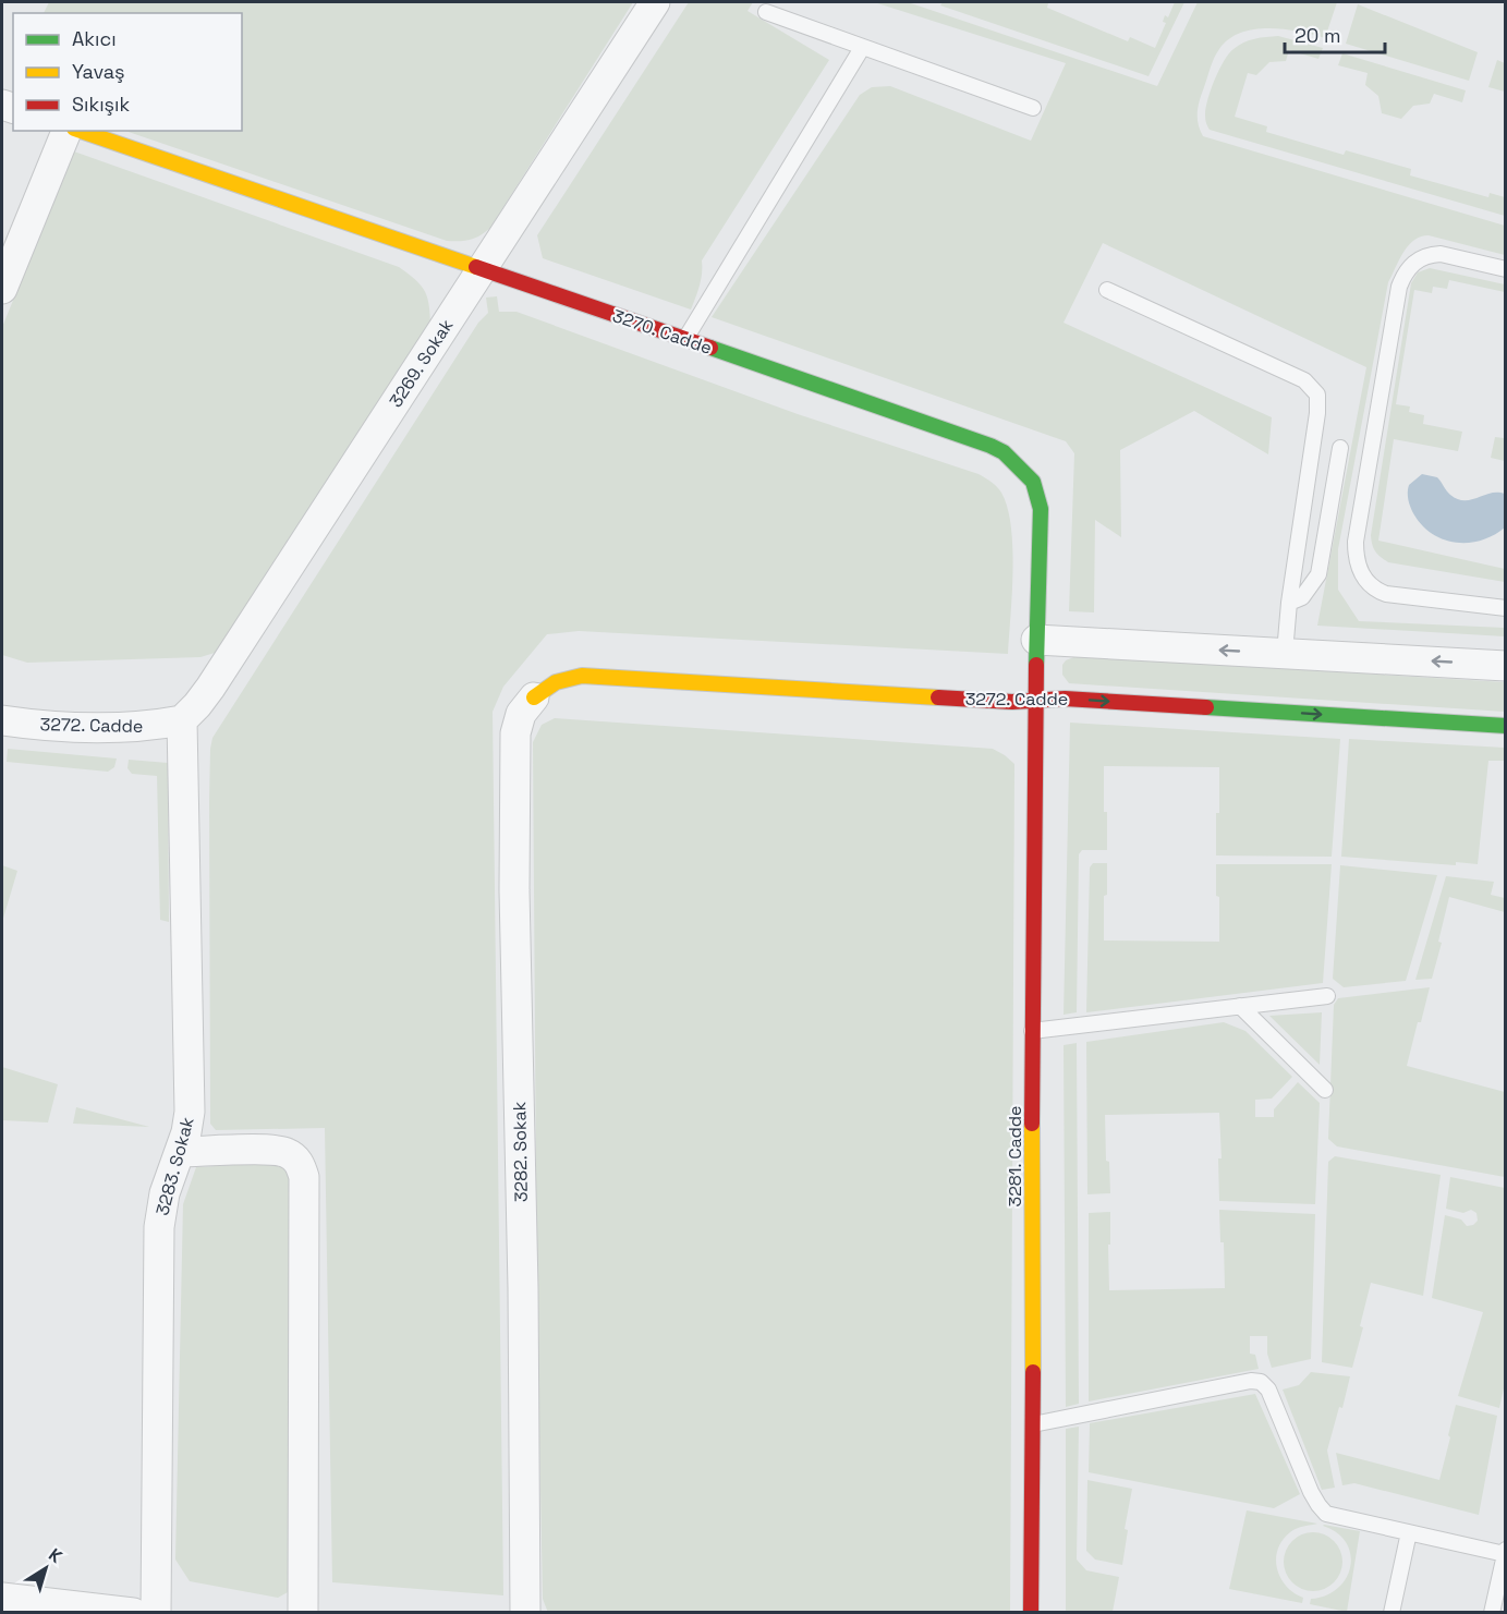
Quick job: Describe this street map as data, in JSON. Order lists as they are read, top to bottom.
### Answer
{
  "streets": {
    "street": [
      "3270. Cadde",
      "3269. Sokak",
      "3272. Cadde",
      "3282. Sokak",
      "3281. Cadde",
      "3283. Sokak"
    ]
  },
  "crossings": [
    ["3270. Cadde", "3269. Sokak"],
    ["3270. Cadde", "3272. Cadde"],
    ["3270. Cadde", "3281. Cadde"],
    ["3269. Sokak", "3272. Cadde"],
    ["3269. Sokak", "3283. Sokak"],
    ["3272. Cadde", "3282. Sokak"],
    ["3272. Cadde", "3281. Cadde"],
    ["3272. Cadde", "3283. Sokak"]
  ],
  "legend": ["Akıcı", "Yavaş", "Sıkışık"],
  "scale_bar": "20 m",
  "north": "top right"
}
